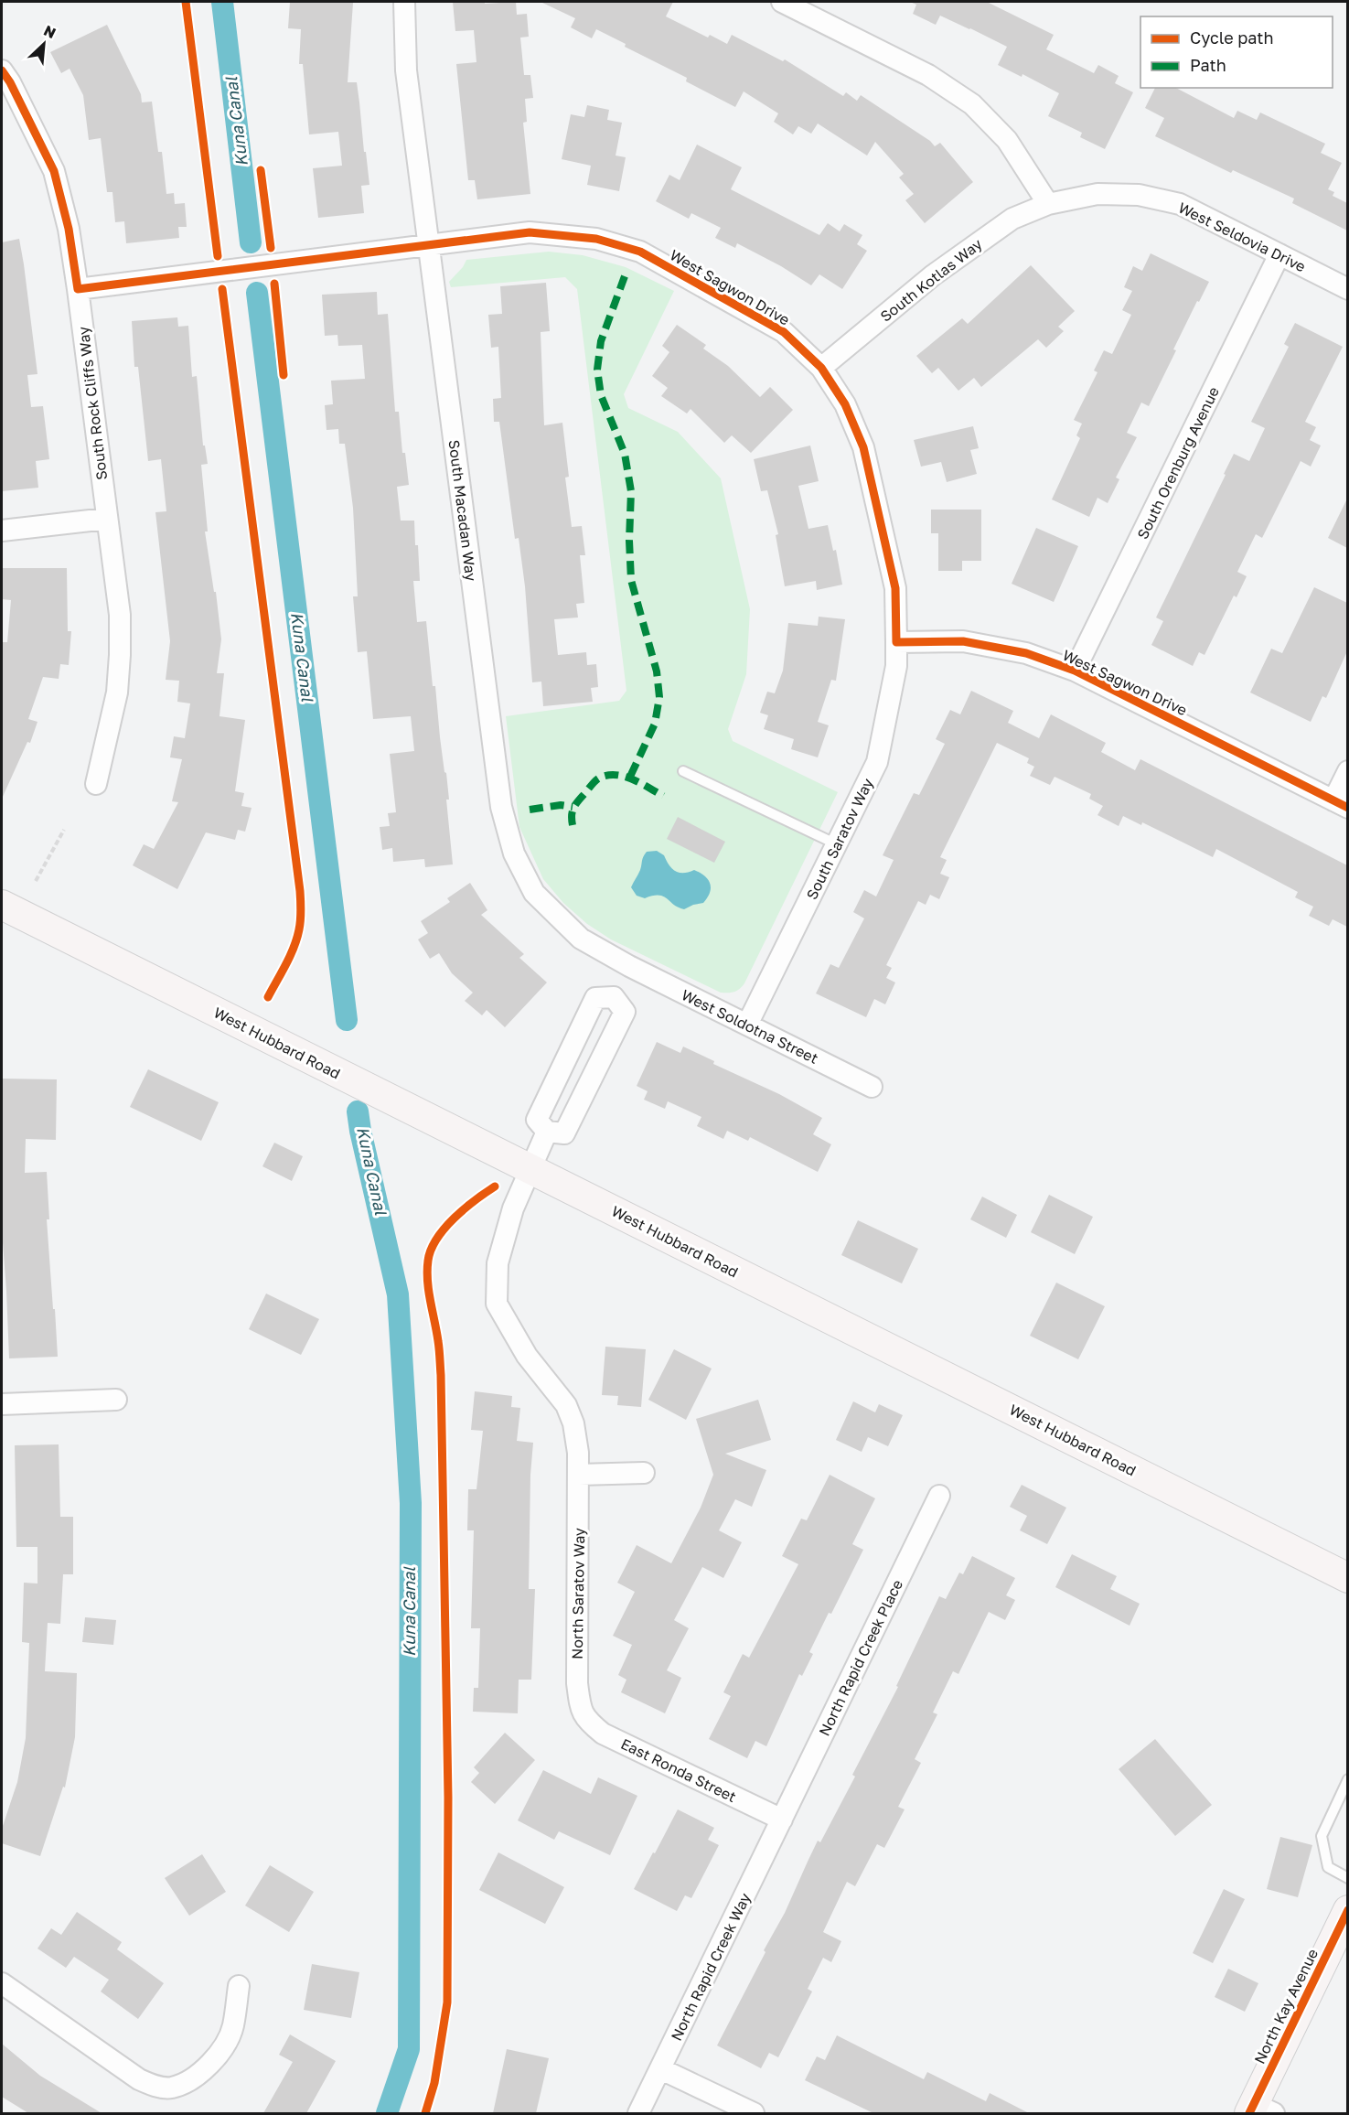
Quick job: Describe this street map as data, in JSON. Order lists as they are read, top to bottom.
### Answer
{
  "streets": {
    "street": [
      "West Seldovia Drive",
      "South Kotlas Way",
      "West Sagwon Drive",
      "South Rock Cliffs Way",
      "South Orenburg Avenue",
      "South Macadan Way",
      "South Saratov Way",
      "West Soldotna Street",
      "West Hubbard Road",
      "North Saratov Way",
      "North Rapid Creek Place",
      "East Ronda Street",
      "North Rapid Creek Way",
      "North Kay Avenue"
    ]
  },
  "crossings": [
    ["West Seldovia Drive", "South Kotlas Way"],
    ["West Seldovia Drive", "South Orenburg Avenue"],
    ["South Kotlas Way", "West Sagwon Drive"],
    ["West Sagwon Drive", "South Rock Cliffs Way"],
    ["West Sagwon Drive", "South Orenburg Avenue"],
    ["West Sagwon Drive", "South Macadan Way"],
    ["West Sagwon Drive", "South Saratov Way"],
    ["South Macadan Way", "West Soldotna Street"],
    ["South Saratov Way", "West Soldotna Street"],
    ["West Hubbard Road", "North Saratov Way"],
    ["North Saratov Way", "East Ronda Street"],
    ["North Rapid Creek Place", "East Ronda Street"],
    ["North Rapid Creek Place", "North Rapid Creek Way"],
    ["East Ronda Street", "North Rapid Creek Way"]
  ],
  "water": ["Kuna Canal"],
  "legend": ["Cycle path", "Path"],
  "north": "top right"
}
